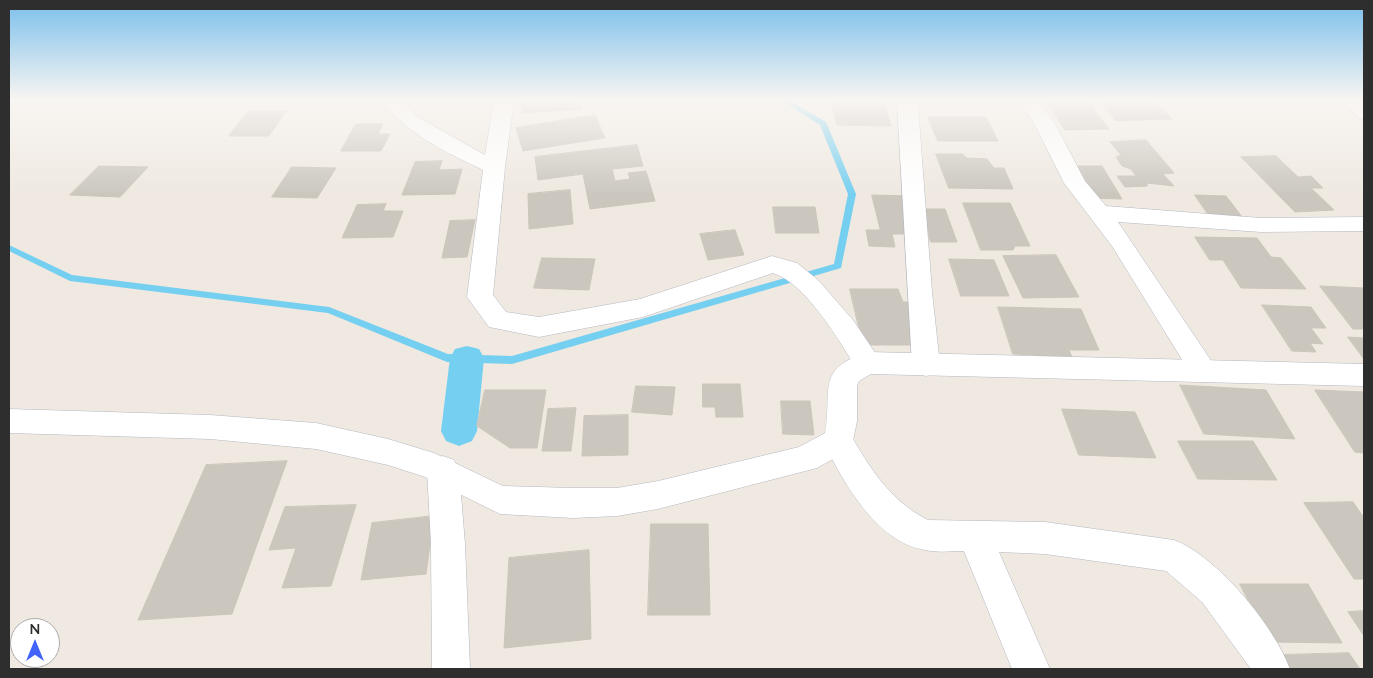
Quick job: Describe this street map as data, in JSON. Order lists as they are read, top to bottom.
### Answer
{
  "north": "top"
}
